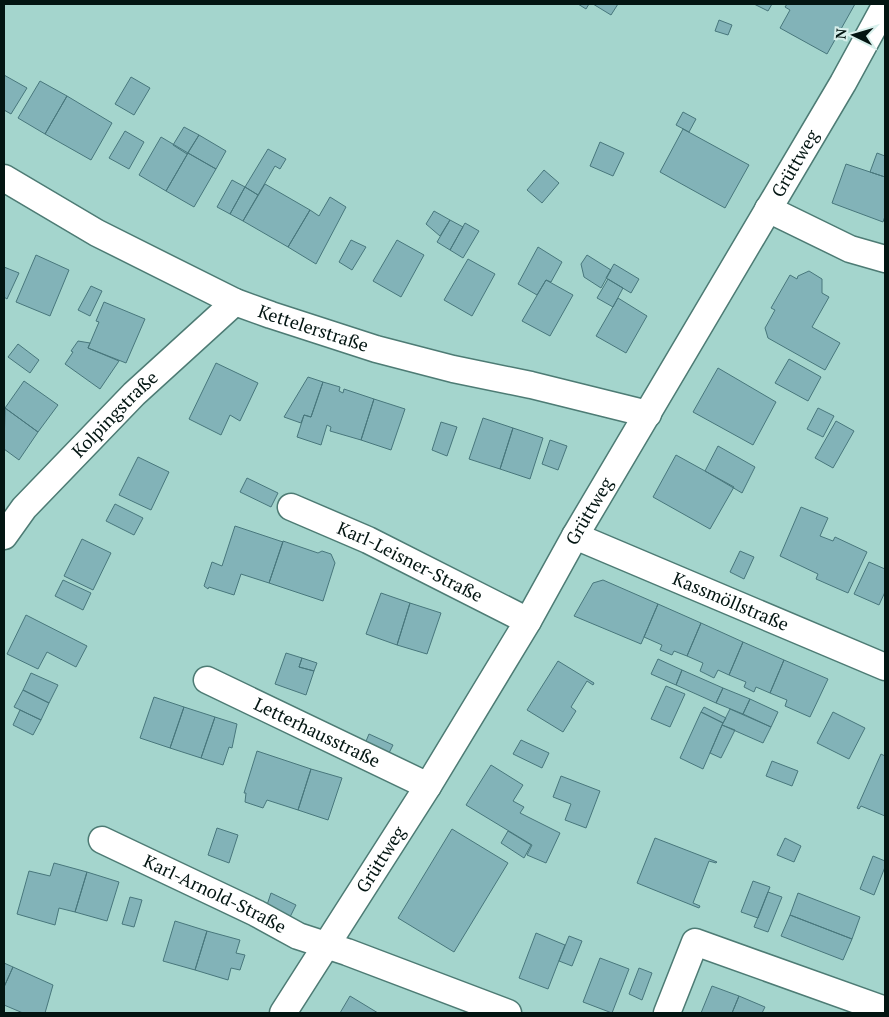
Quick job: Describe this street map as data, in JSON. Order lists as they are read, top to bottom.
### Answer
{
  "streets": {
    "street": [
      "Grüttweg",
      "Kettelerstraße",
      "Kolpingstraße",
      "Karl-Leisner-Straße",
      "Kassmöllstraße",
      "Letterhausstraße",
      "Karl-Arnold-Straße"
    ]
  },
  "crossings": [
    ["Grüttweg", "Kettelerstraße"],
    ["Grüttweg", "Karl-Leisner-Straße"],
    ["Grüttweg", "Kassmöllstraße"],
    ["Grüttweg", "Letterhausstraße"],
    ["Grüttweg", "Karl-Arnold-Straße"],
    ["Kettelerstraße", "Kolpingstraße"]
  ],
  "north": "left"
}
